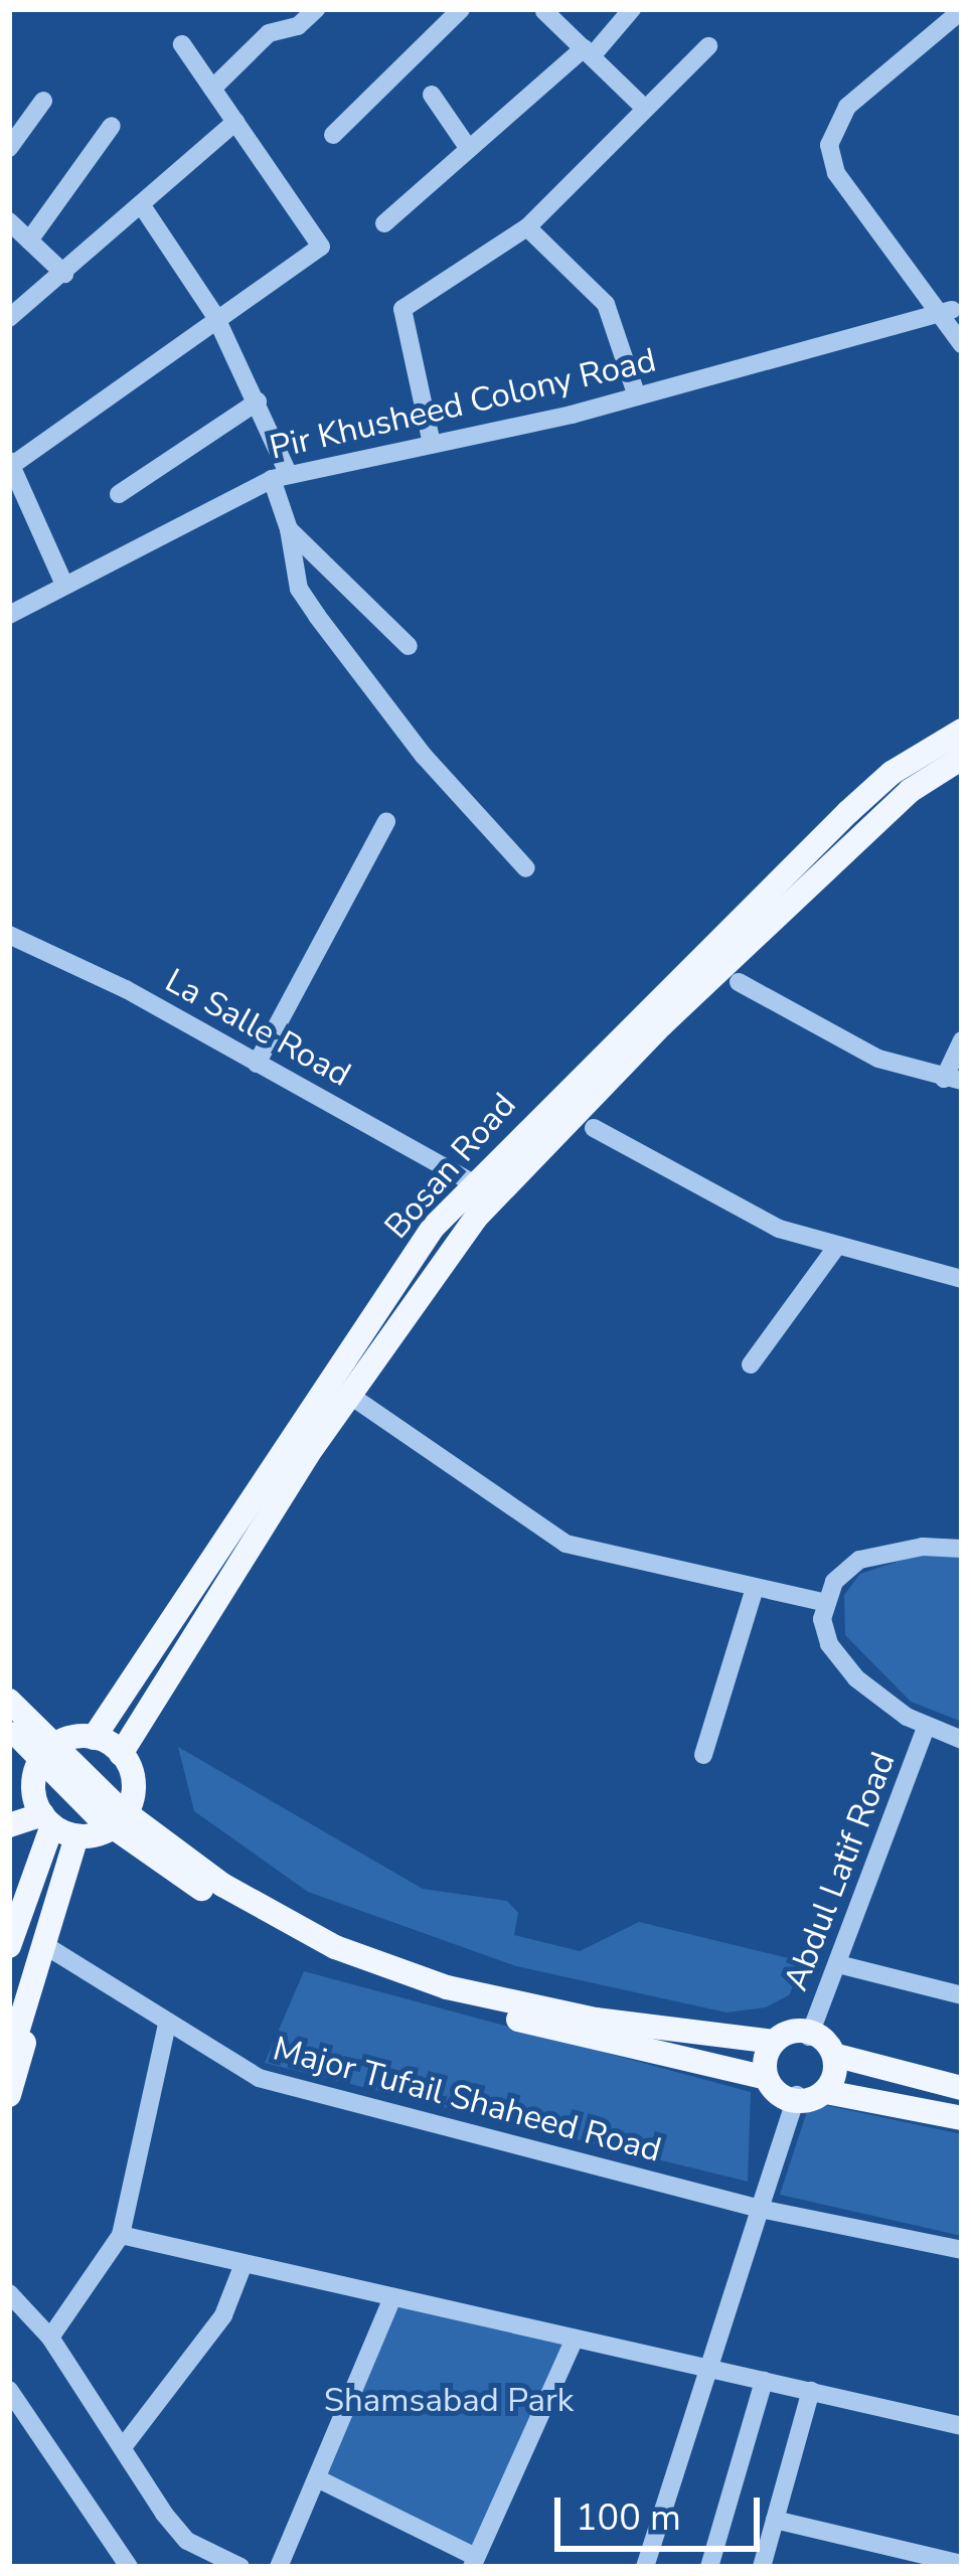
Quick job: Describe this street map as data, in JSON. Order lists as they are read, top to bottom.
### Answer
{
  "streets": {
    "main road": ["Bosan Road"],
    "street": [
      "Pir Khusheed Colony Road",
      "La Salle Road",
      "Abdul Latif Road",
      "Major Tufail Shaheed Road"
    ]
  },
  "crossings": [
    ["La Salle Road", "Bosan Road"]
  ],
  "parks": ["Shamsabad Park"],
  "scale_bar": "100 m"
}
